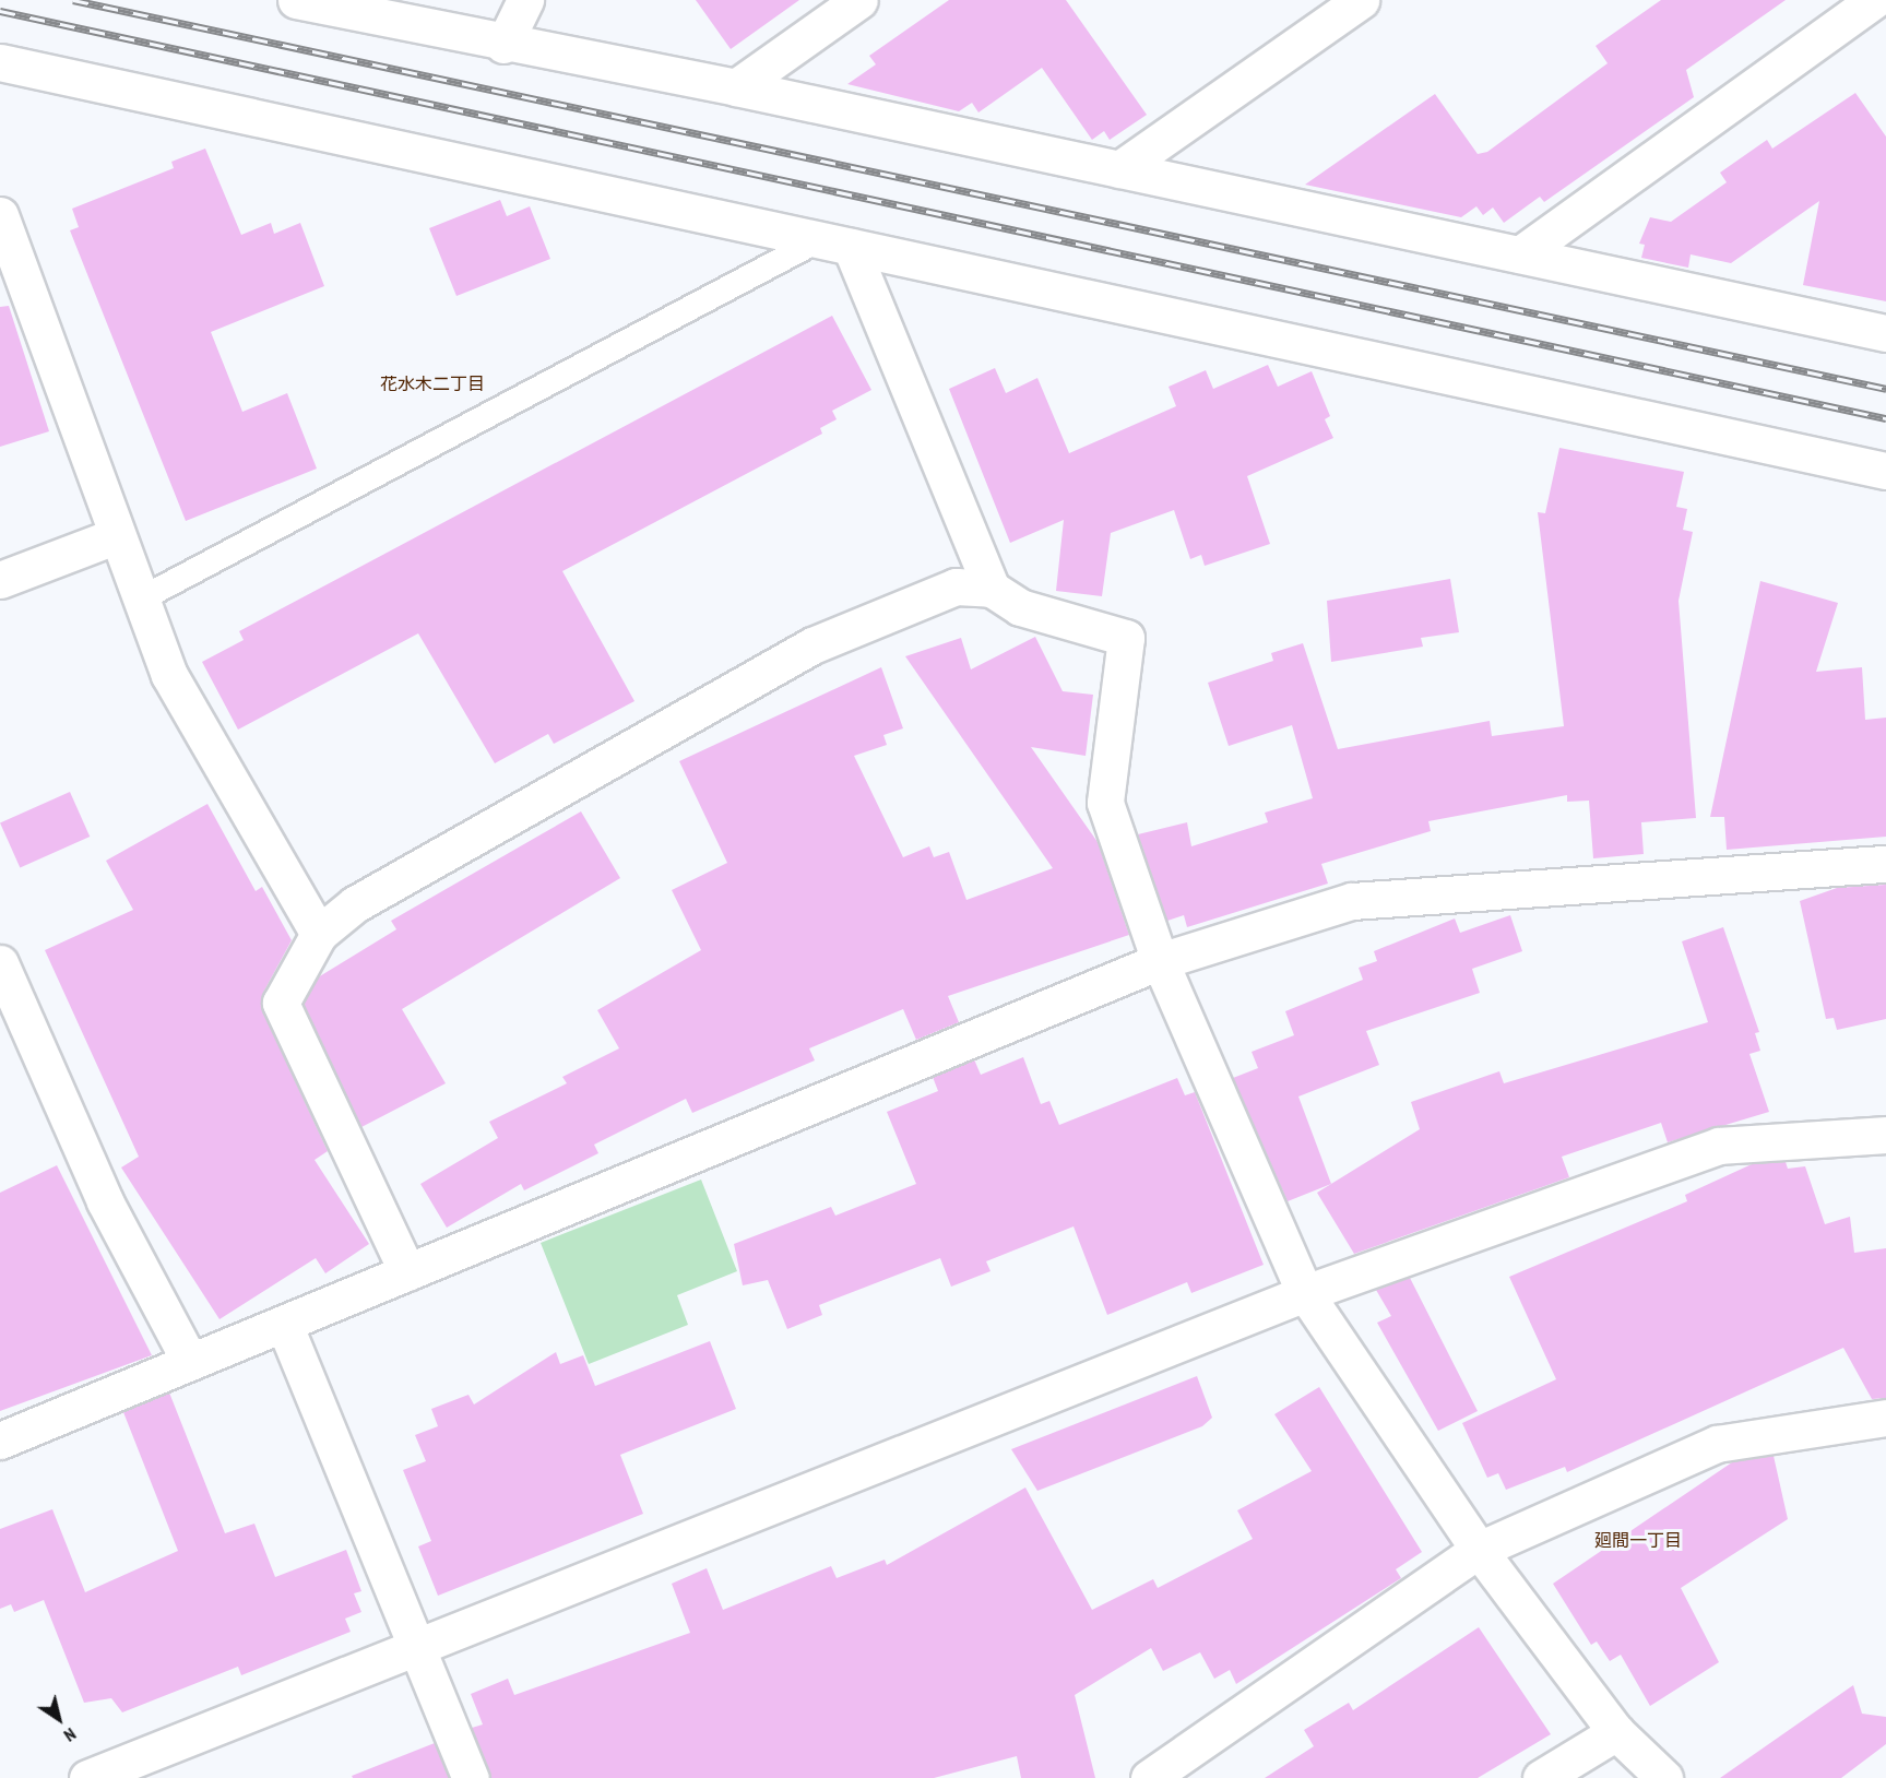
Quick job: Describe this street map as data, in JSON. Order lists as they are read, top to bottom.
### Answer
{
  "districts": ["花水木二丁目", "廻間一丁目"],
  "north": "bottom right"
}
